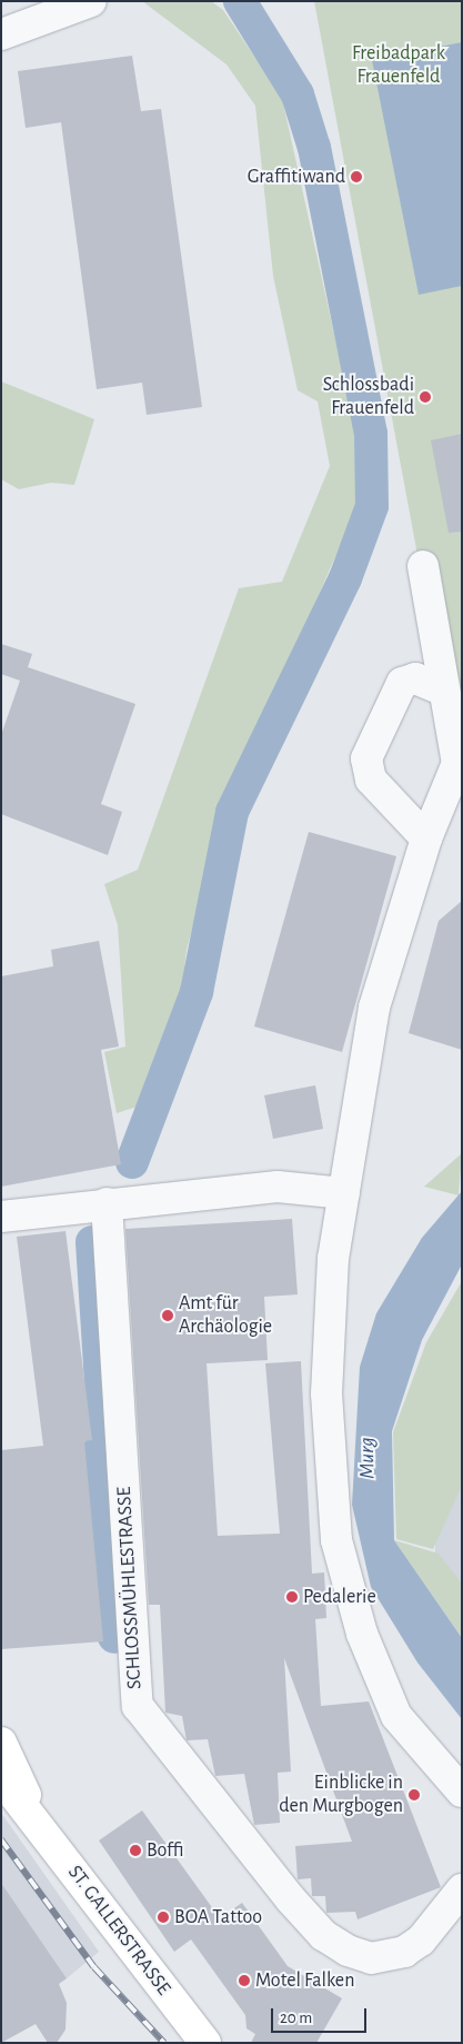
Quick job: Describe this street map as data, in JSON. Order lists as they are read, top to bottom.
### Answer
{
  "streets": {
    "main road": ["ST. GALLERSTRASSE"],
    "street": ["SCHLOSSMÜHLESTRASSE"]
  },
  "water": ["Murg"],
  "parks": ["Freibadpark Frauenfeld"],
  "places": [
    "Graffitiwand",
    "Schlossbadi Frauenfeld",
    "Amt für Archäologie",
    "Pedalerie",
    "Einblicke in den Murgbogen",
    "Boffi",
    "BOA Tattoo",
    "Motel Falken"
  ],
  "scale_bar": "20 m"
}
